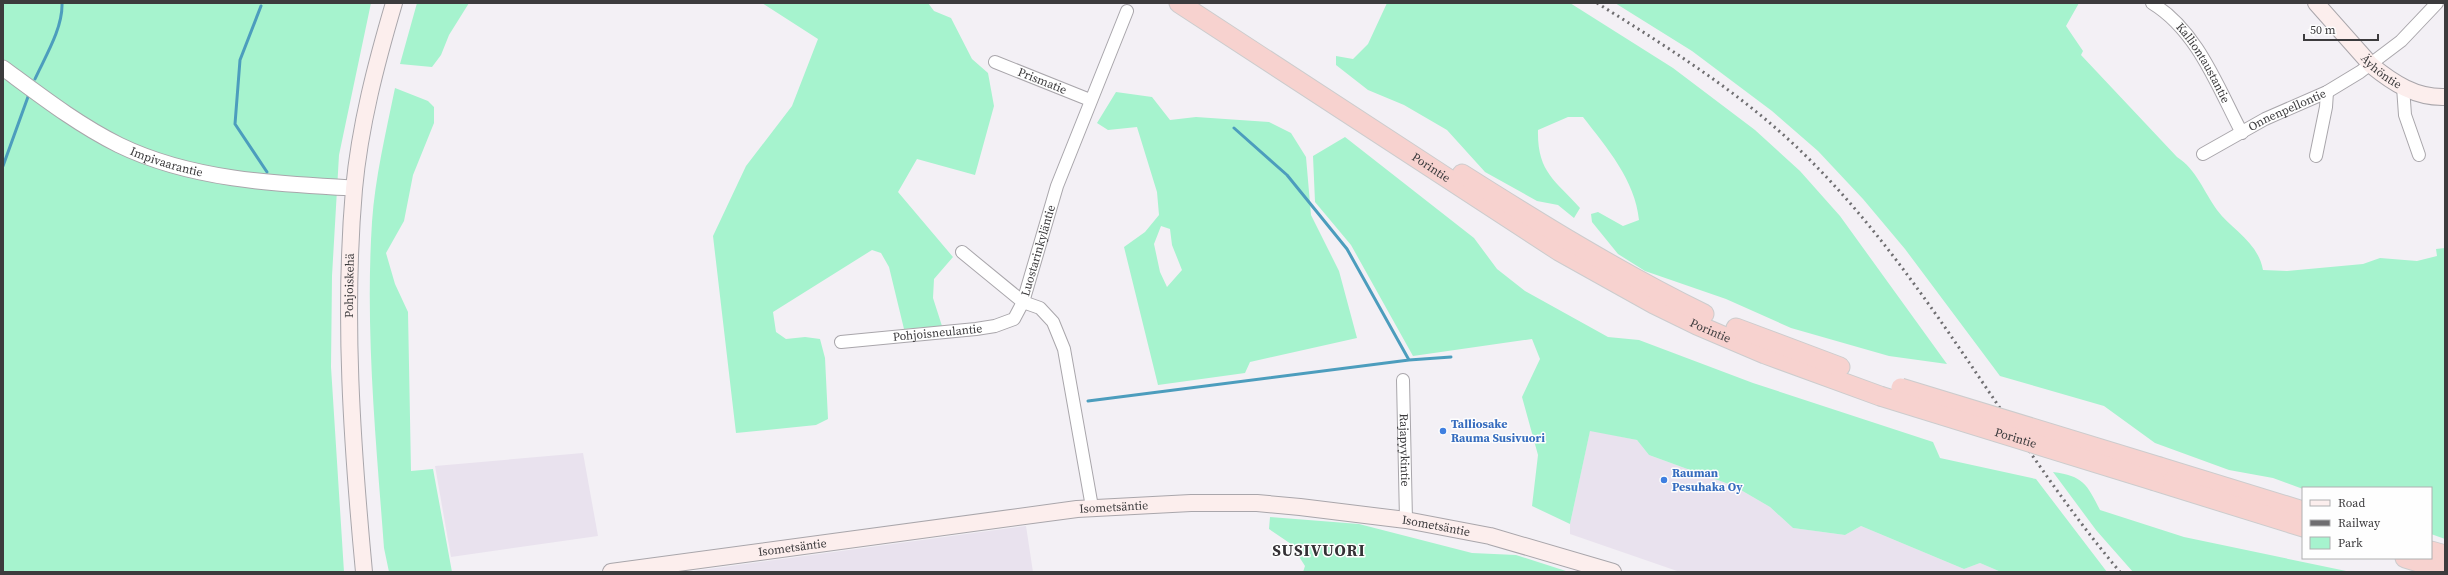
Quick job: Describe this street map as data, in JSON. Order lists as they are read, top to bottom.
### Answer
{
  "streets": {
    "highway": ["Porintie"],
    "main road": ["Äyhöntie", "Pohjoiskehä", "Isometsäntie"],
    "street": [
      "Kalliontaustantie",
      "Prismatie",
      "Onnenpellontie",
      "Impivaarantie",
      "Luostarinkyläntie",
      "Pohjoisneulantie",
      "Rajapyykintie"
    ]
  },
  "crossings": [
    ["Kalliontaustantie", "Onnenpellontie"],
    ["Äyhöntie", "Onnenpellontie"],
    ["Prismatie", "Luostarinkyläntie"],
    ["Impivaarantie", "Pohjoiskehä"],
    ["Luostarinkyläntie", "Pohjoisneulantie"],
    ["Luostarinkyläntie", "Isometsäntie"],
    ["Rajapyykintie", "Isometsäntie"]
  ],
  "districts": ["SUSIVUORI"],
  "places": ["Talliosake Rauma Susivuori", "Rauman Pesuhaka Oy"],
  "legend": ["Road", "Railway", "Park"],
  "scale_bar": "50 m"
}
